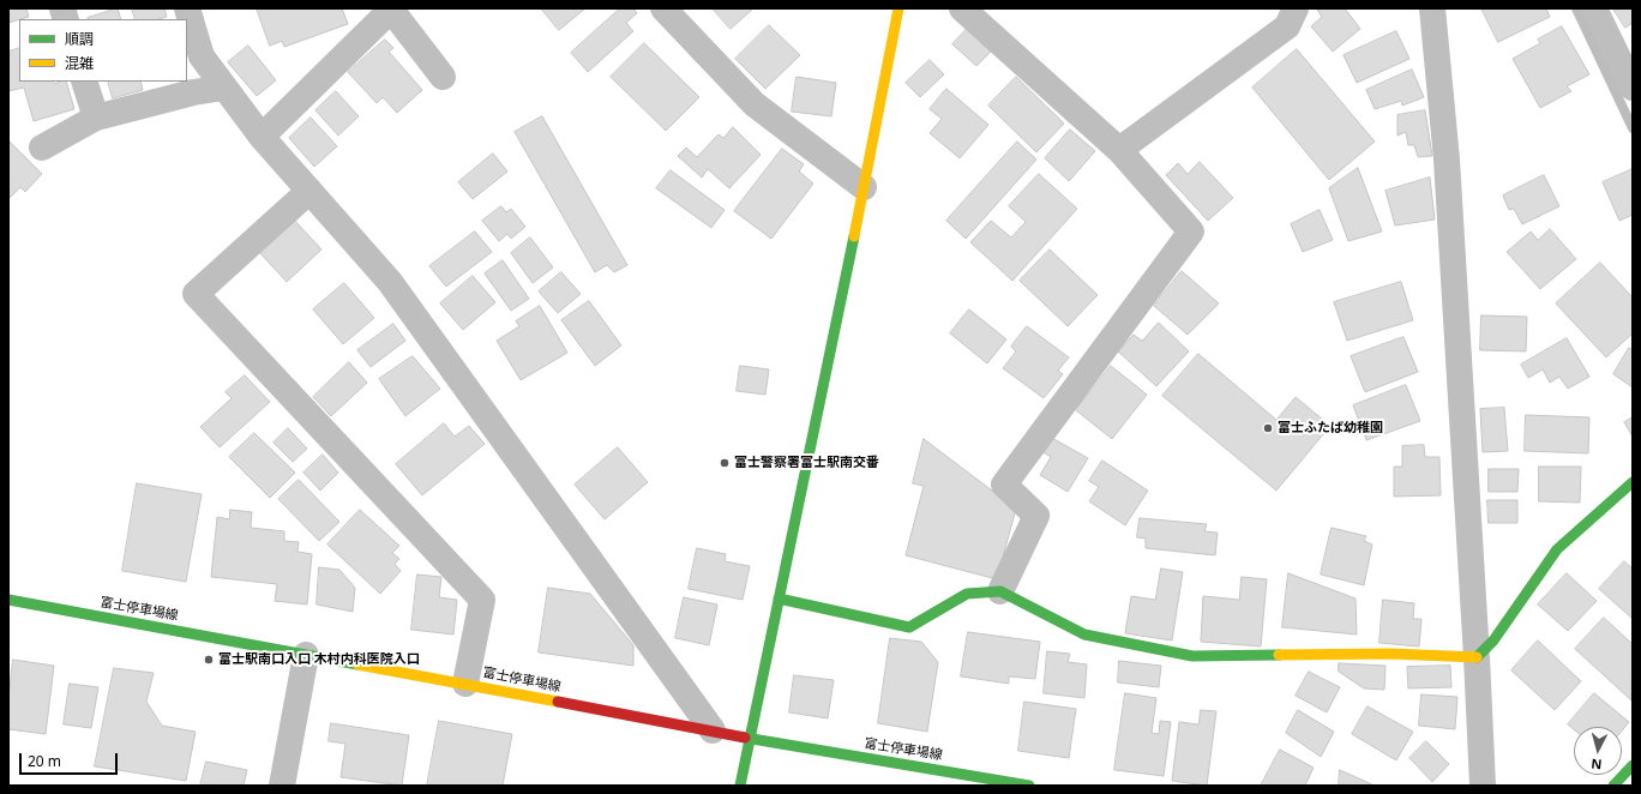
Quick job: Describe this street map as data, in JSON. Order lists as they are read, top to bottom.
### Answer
{
  "streets": {
    "street": ["富士停車場線"]
  },
  "places": ["富士ふたば幼稚園", "富士警察署富士駅南交番", "富士駅南口入口 木村内科医院入口"],
  "legend": ["順調", "混雑"],
  "scale_bar": "20 m",
  "north": "bottom"
}
